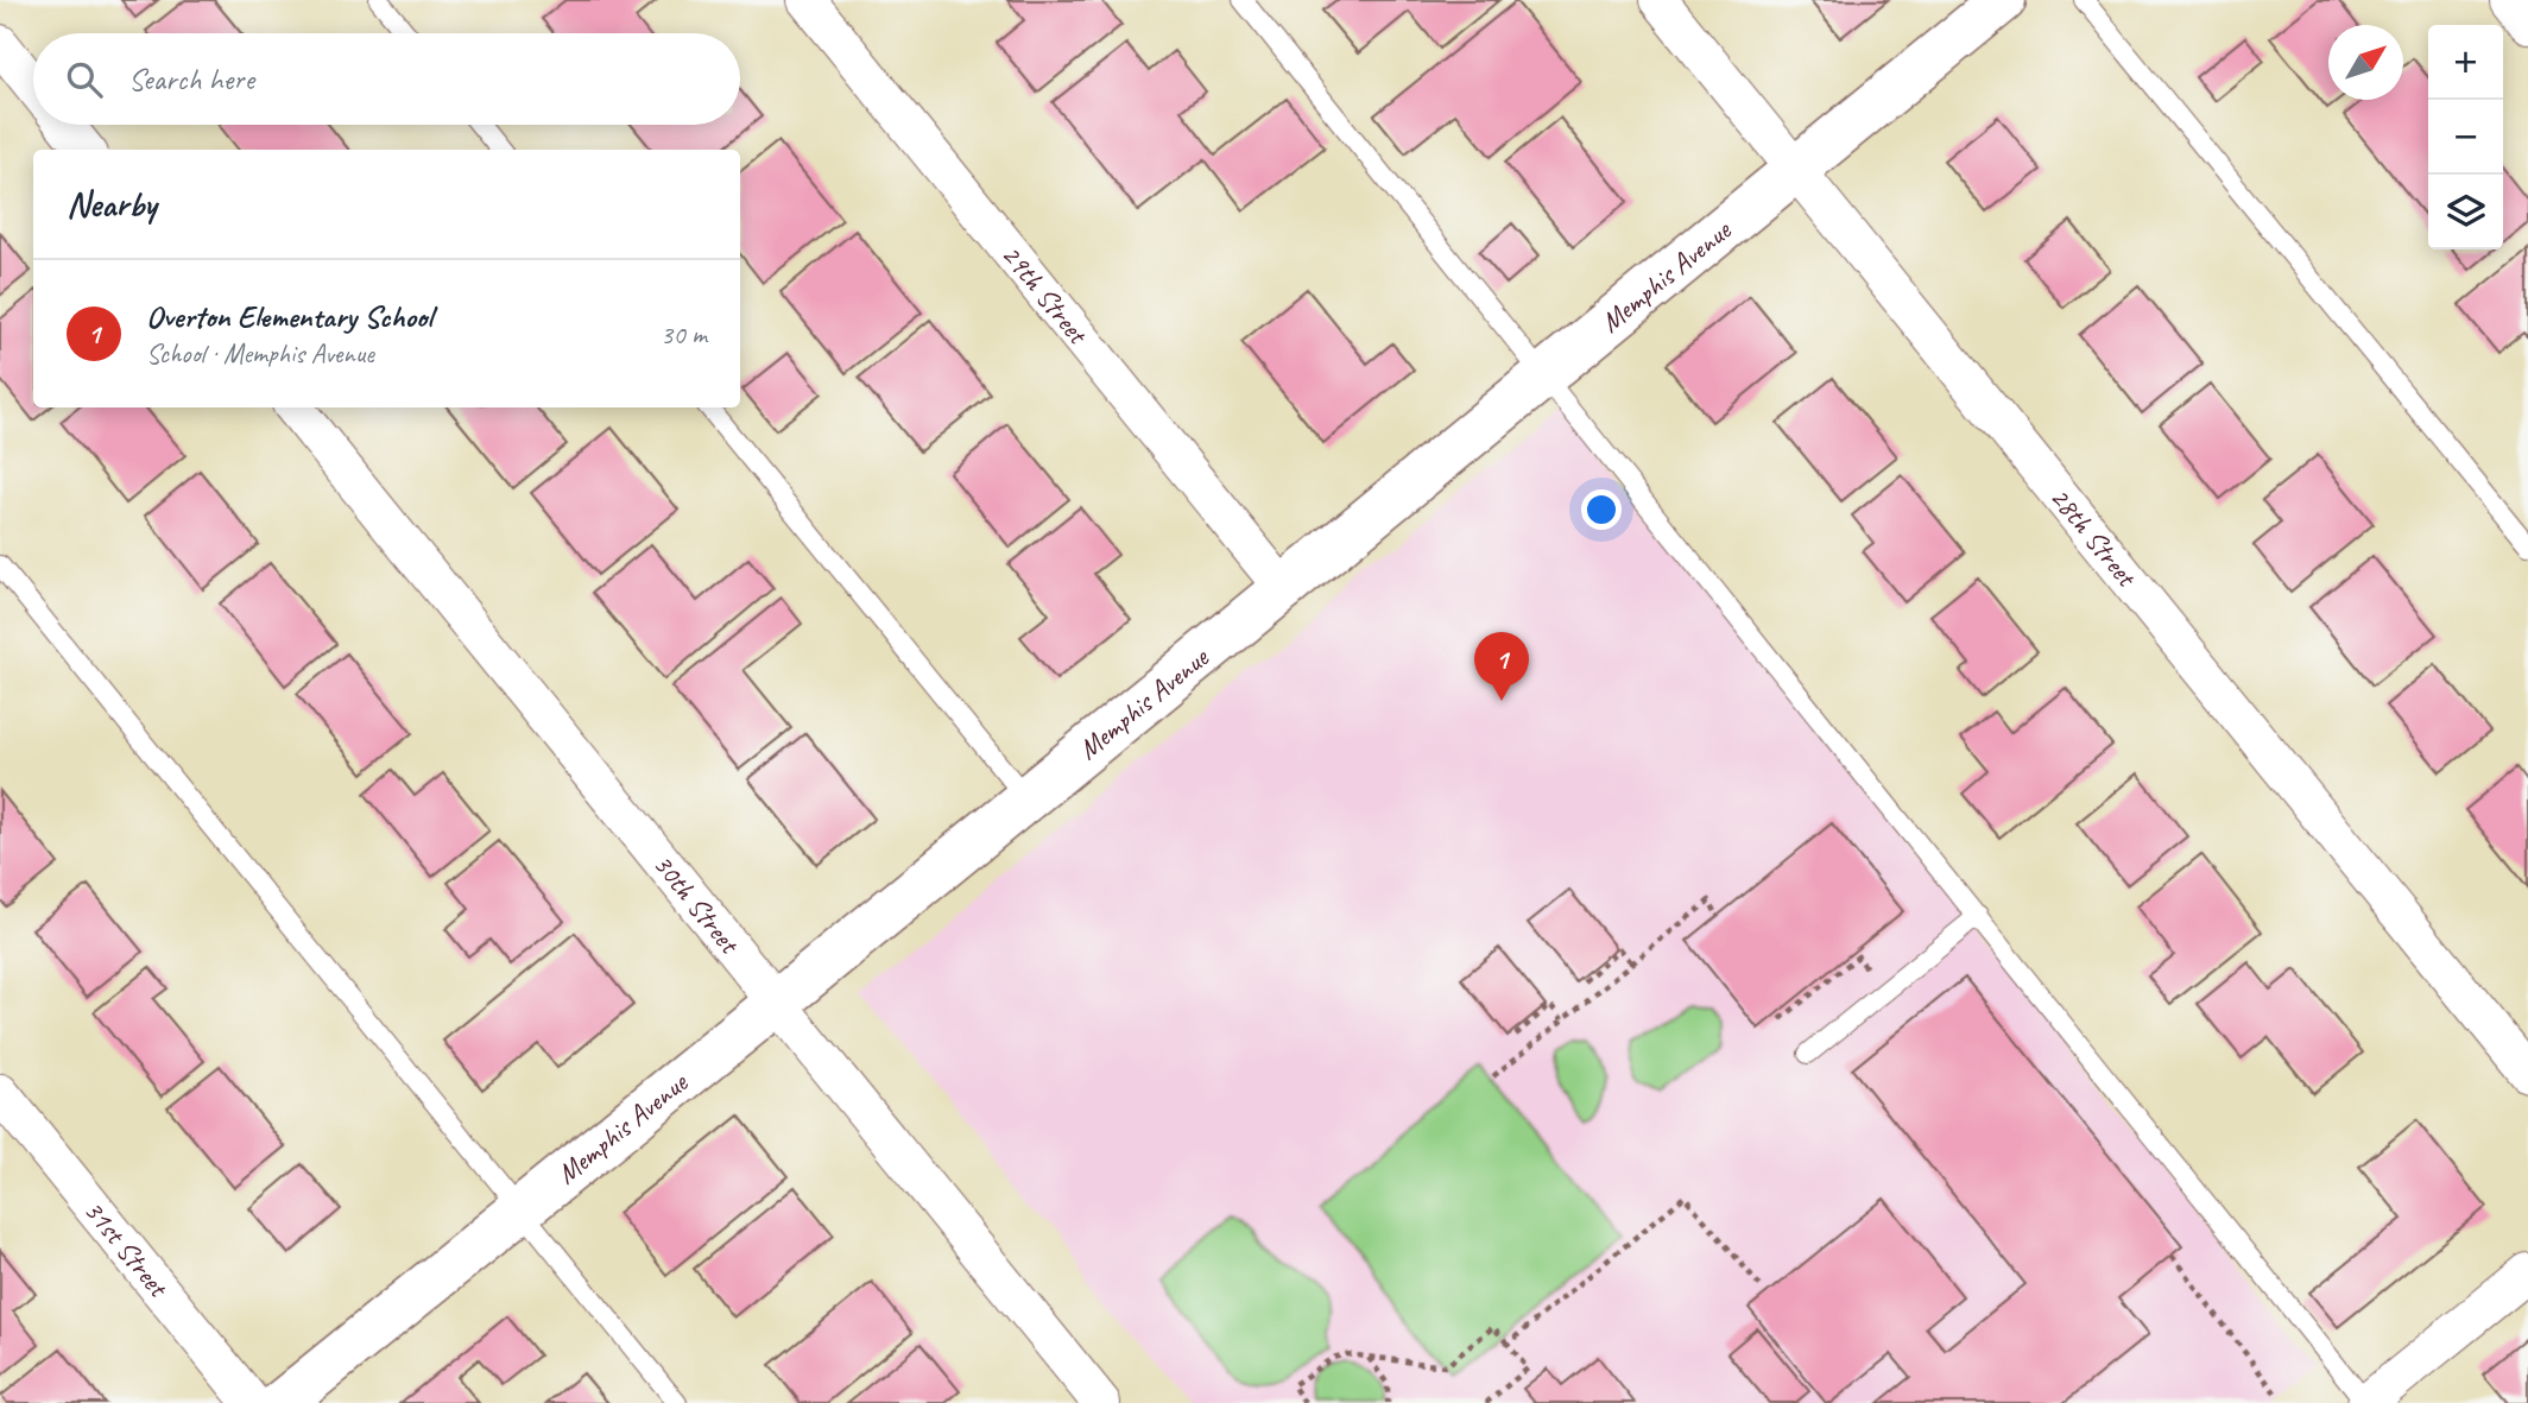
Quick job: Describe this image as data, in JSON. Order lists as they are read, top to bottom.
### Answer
{
  "streets": {
    "street": [
      "Memphis Avenue",
      "29th Street",
      "28th Street",
      "30th Street",
      "31st Street"
    ]
  },
  "crossings": [
    ["Memphis Avenue", "29th Street"],
    ["Memphis Avenue", "28th Street"],
    ["Memphis Avenue", "30th Street"]
  ],
  "north": "top right",
  "page": {
    "map_buttons": ["+", "−"],
    "search": "Search here",
    "heading": "Nearby",
    "list": [
      {
        "mark": "1",
        "name": "Overton Elementary School",
        "note": "School · Memphis Avenue",
        "value": "30 m"
      }
    ],
    "pins": "1"
  }
}
